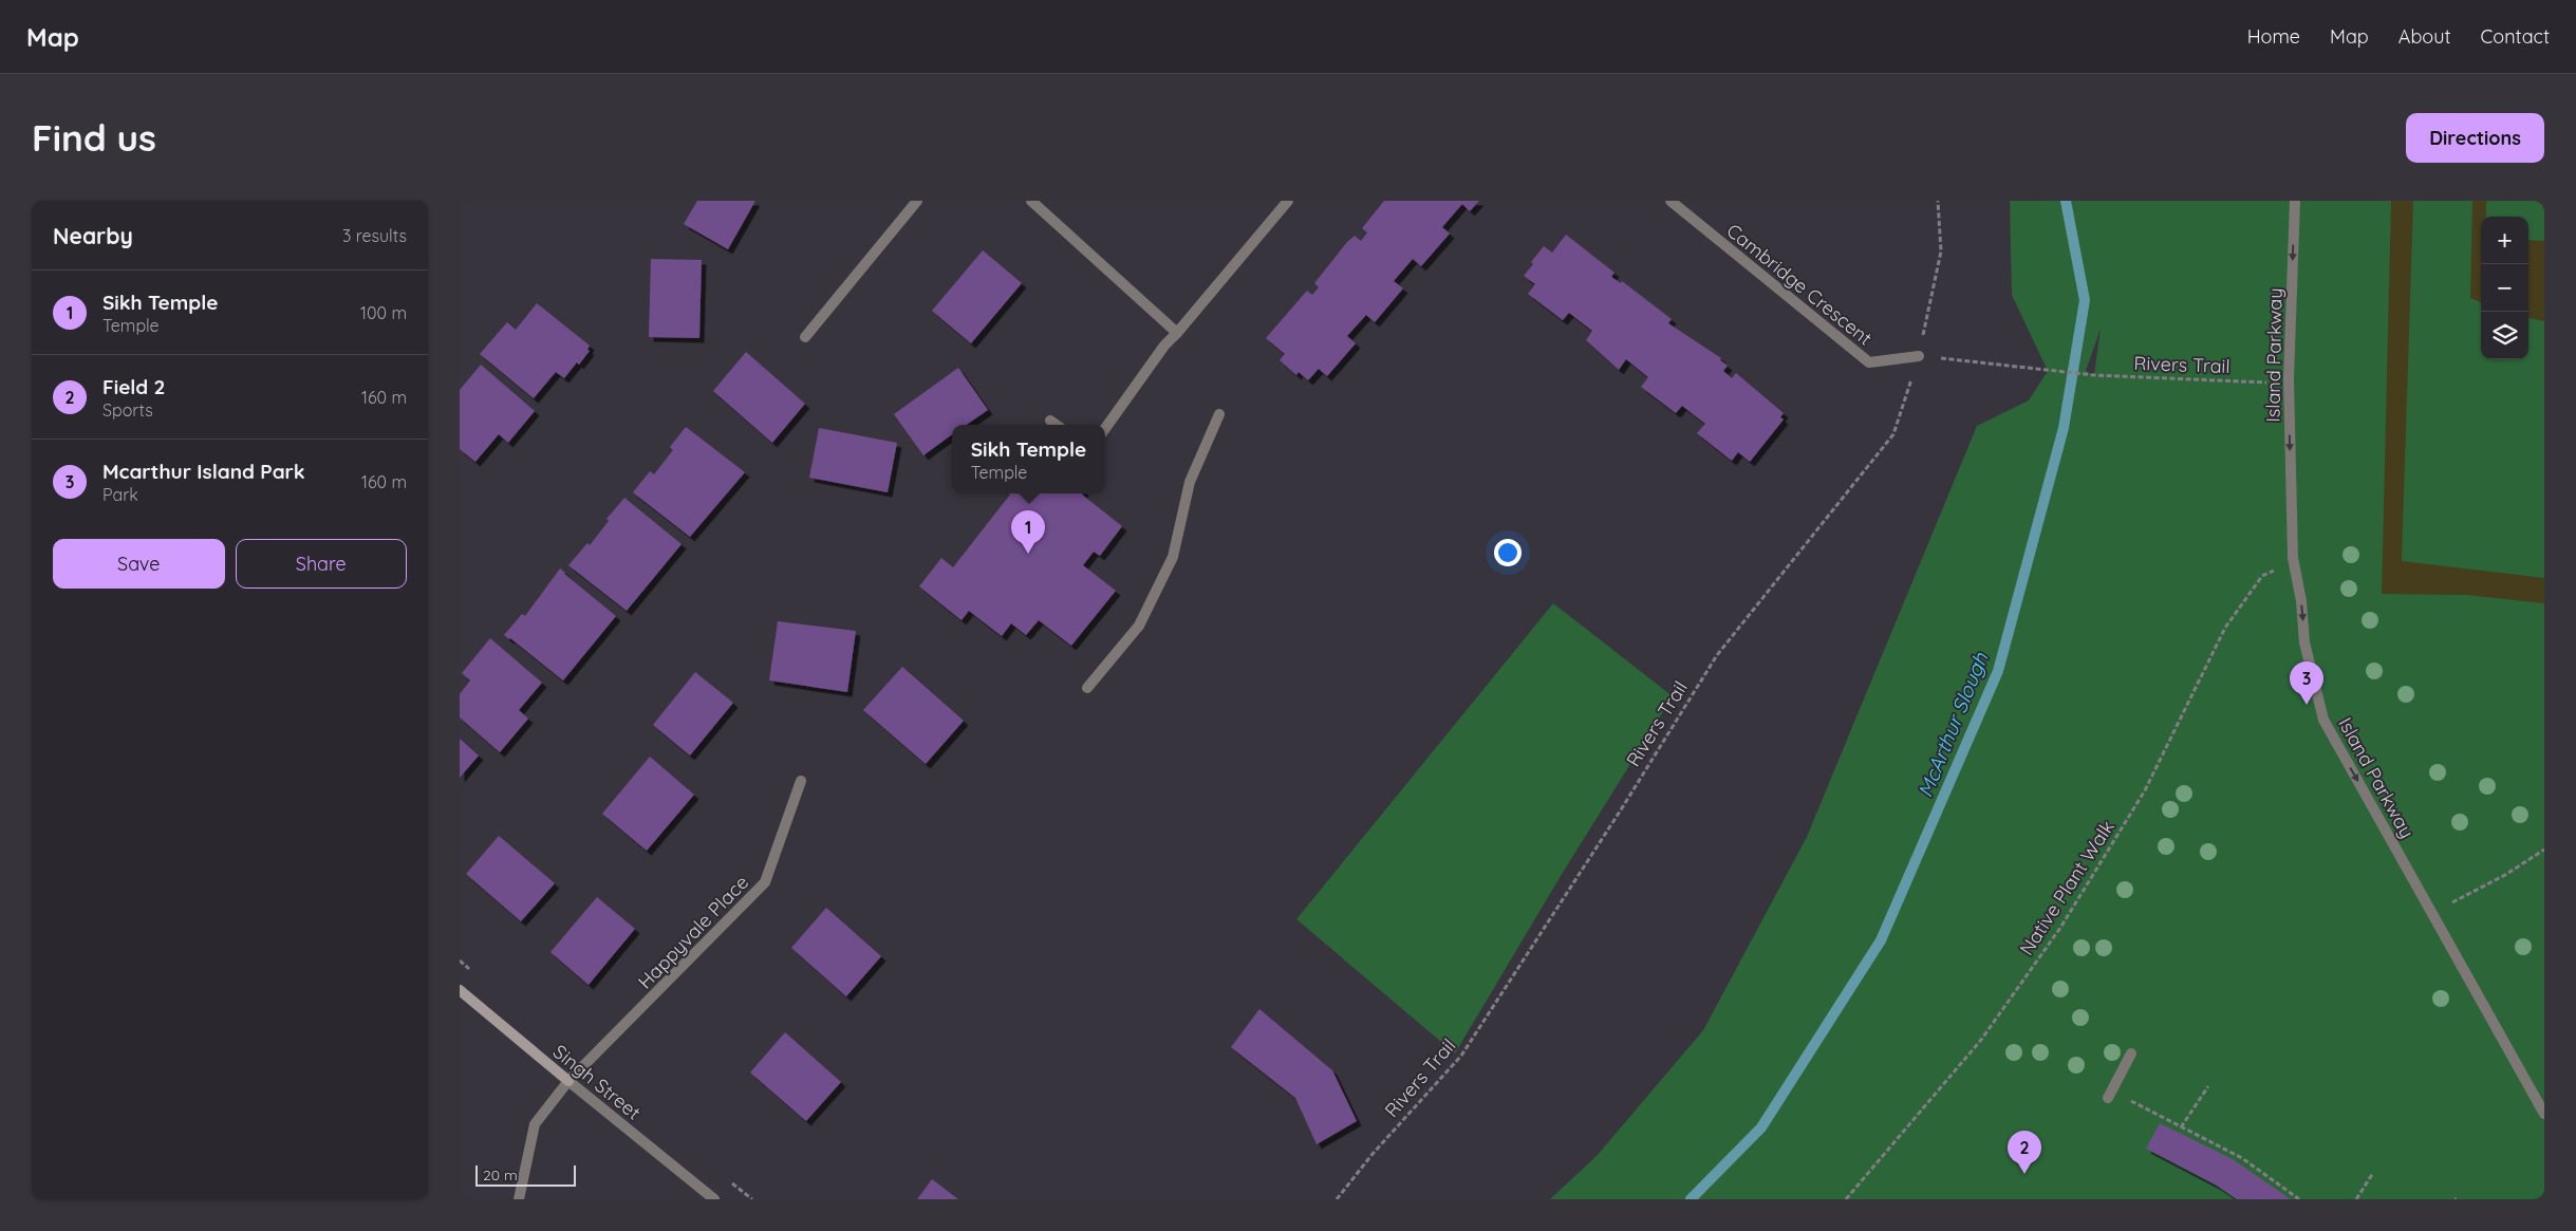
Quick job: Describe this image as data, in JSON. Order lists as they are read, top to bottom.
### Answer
{
  "streets": {
    "street": [
      "Cambridge Crescent",
      "Island Parkway",
      "Happyvale Place",
      "Singh Street"
    ],
    "path": ["Rivers Trail", "Native Plant Walk"]
  },
  "crossings": [
    ["Cambridge Crescent", "Rivers Trail"],
    ["Happyvale Place", "Singh Street"]
  ],
  "one_way": ["Island Parkway"],
  "water": ["McArthur Slough"],
  "scale_bar": "20 m",
  "page": {
    "header": "Map",
    "nav": [
      "Home",
      "Map",
      "About",
      "Contact"
    ],
    "buttons": [
      "Directions",
      ["Save", "Share"]
    ],
    "title": "Find us",
    "heading": ["Nearby", "3 results"],
    "map_buttons": ["+", "−"],
    "list": [
      {
        "mark": "1",
        "name": "Sikh Temple",
        "note": "Temple",
        "value": "100 m"
      },
      {
        "mark": "2",
        "name": "Field 2",
        "note": "Sports",
        "value": "160 m"
      },
      {
        "mark": "3",
        "name": "Mcarthur Island Park",
        "note": "Park",
        "value": "160 m"
      }
    ],
    "popup": ["Sikh Temple", "Temple"],
    "pins": ["1", "3", "2"],
    "scale": "20 m"
  }
}
